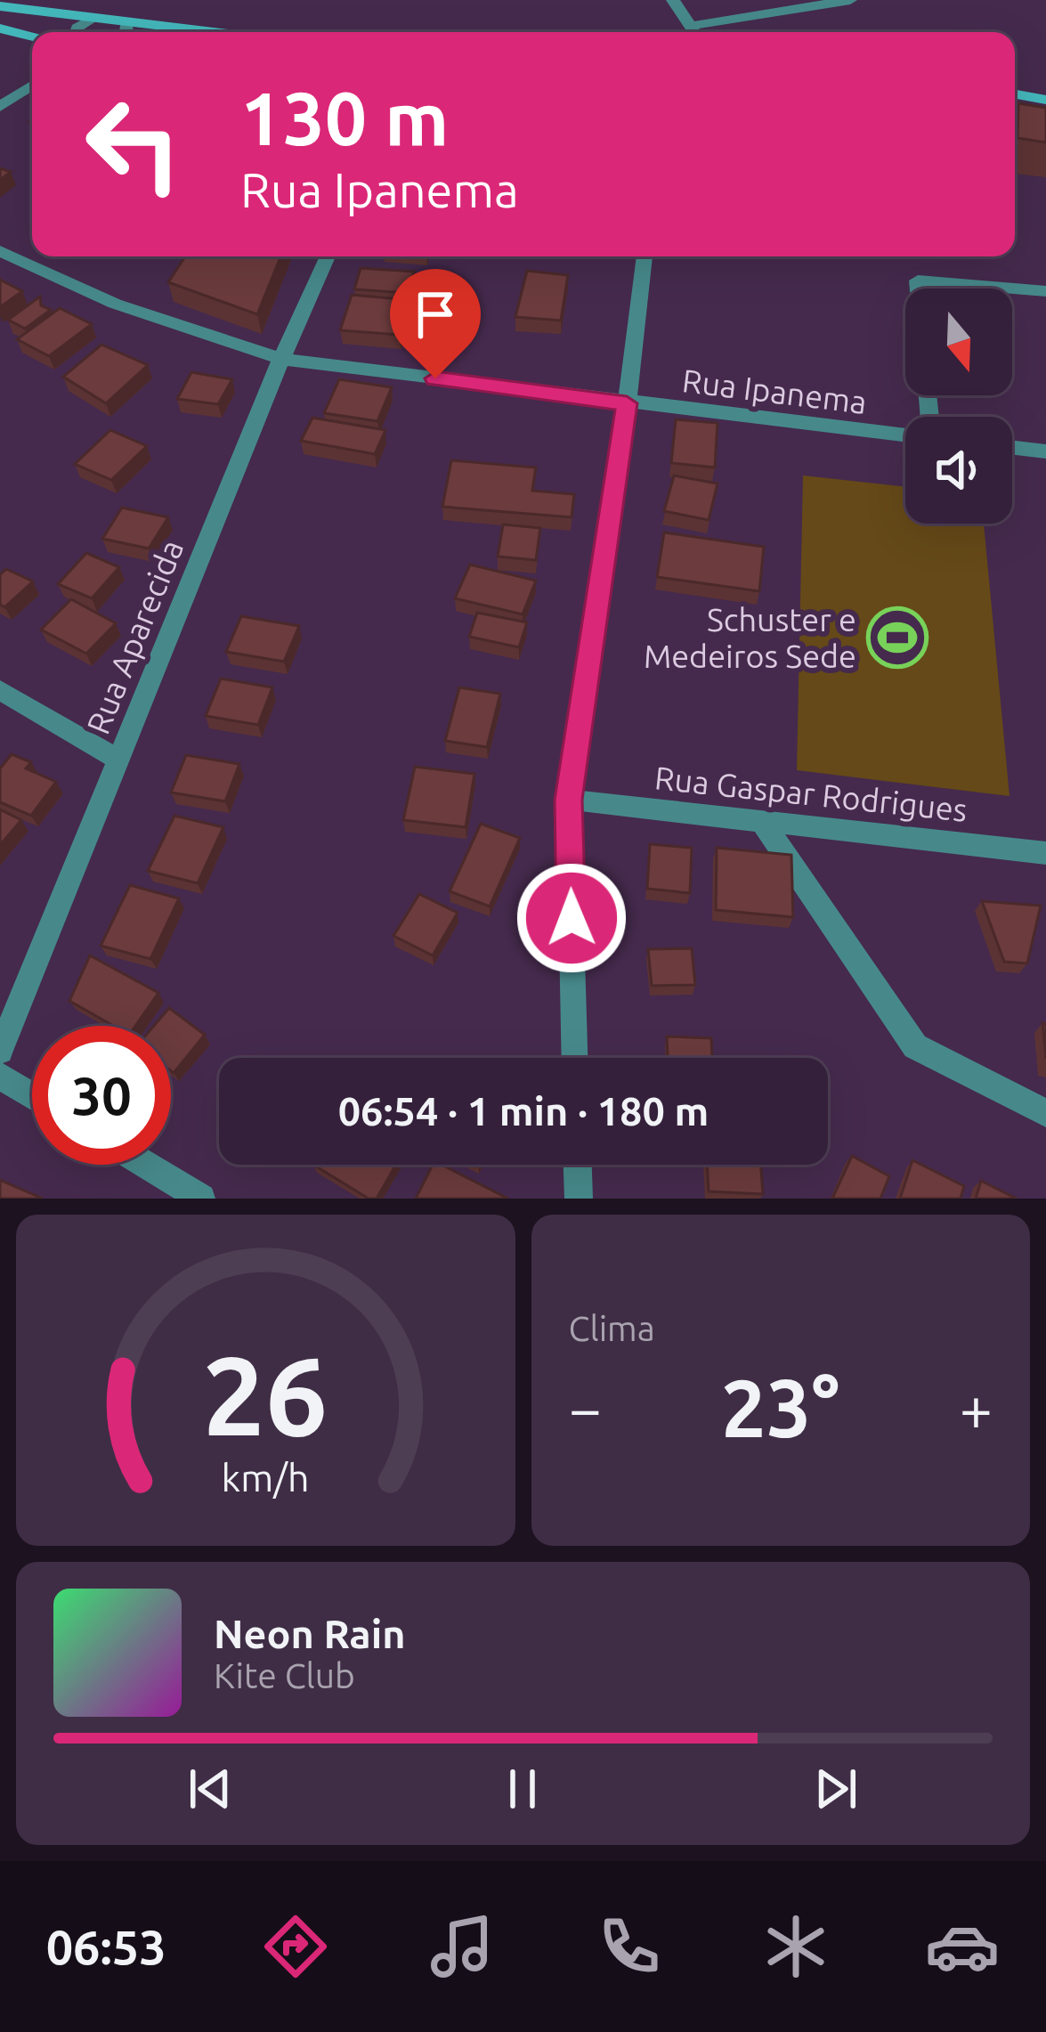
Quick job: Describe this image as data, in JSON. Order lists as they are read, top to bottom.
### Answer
{
  "streets": {
    "street": ["Rua Ipanema", "Rua Aparecida", "Rua Gaspar Rodrigues"]
  },
  "crossings": [
    ["Rua Ipanema", "Rua Aparecida"]
  ],
  "places": {
    "sports": ["Schuster e Medeiros Sede"]
  },
  "north": "bottom",
  "page": {
    "turn": ["130 m", "Rua Ipanema"],
    "limit": "30",
    "trip": "06:54 · 1 min · 180 m",
    "tile": "Clima",
    "heat": ["−", "23°", "+"],
    "song": ["Neon Rain", "Kite Club"],
    "tabs": "06:53",
    "gauge": ["26", "km/h"]
  }
}
